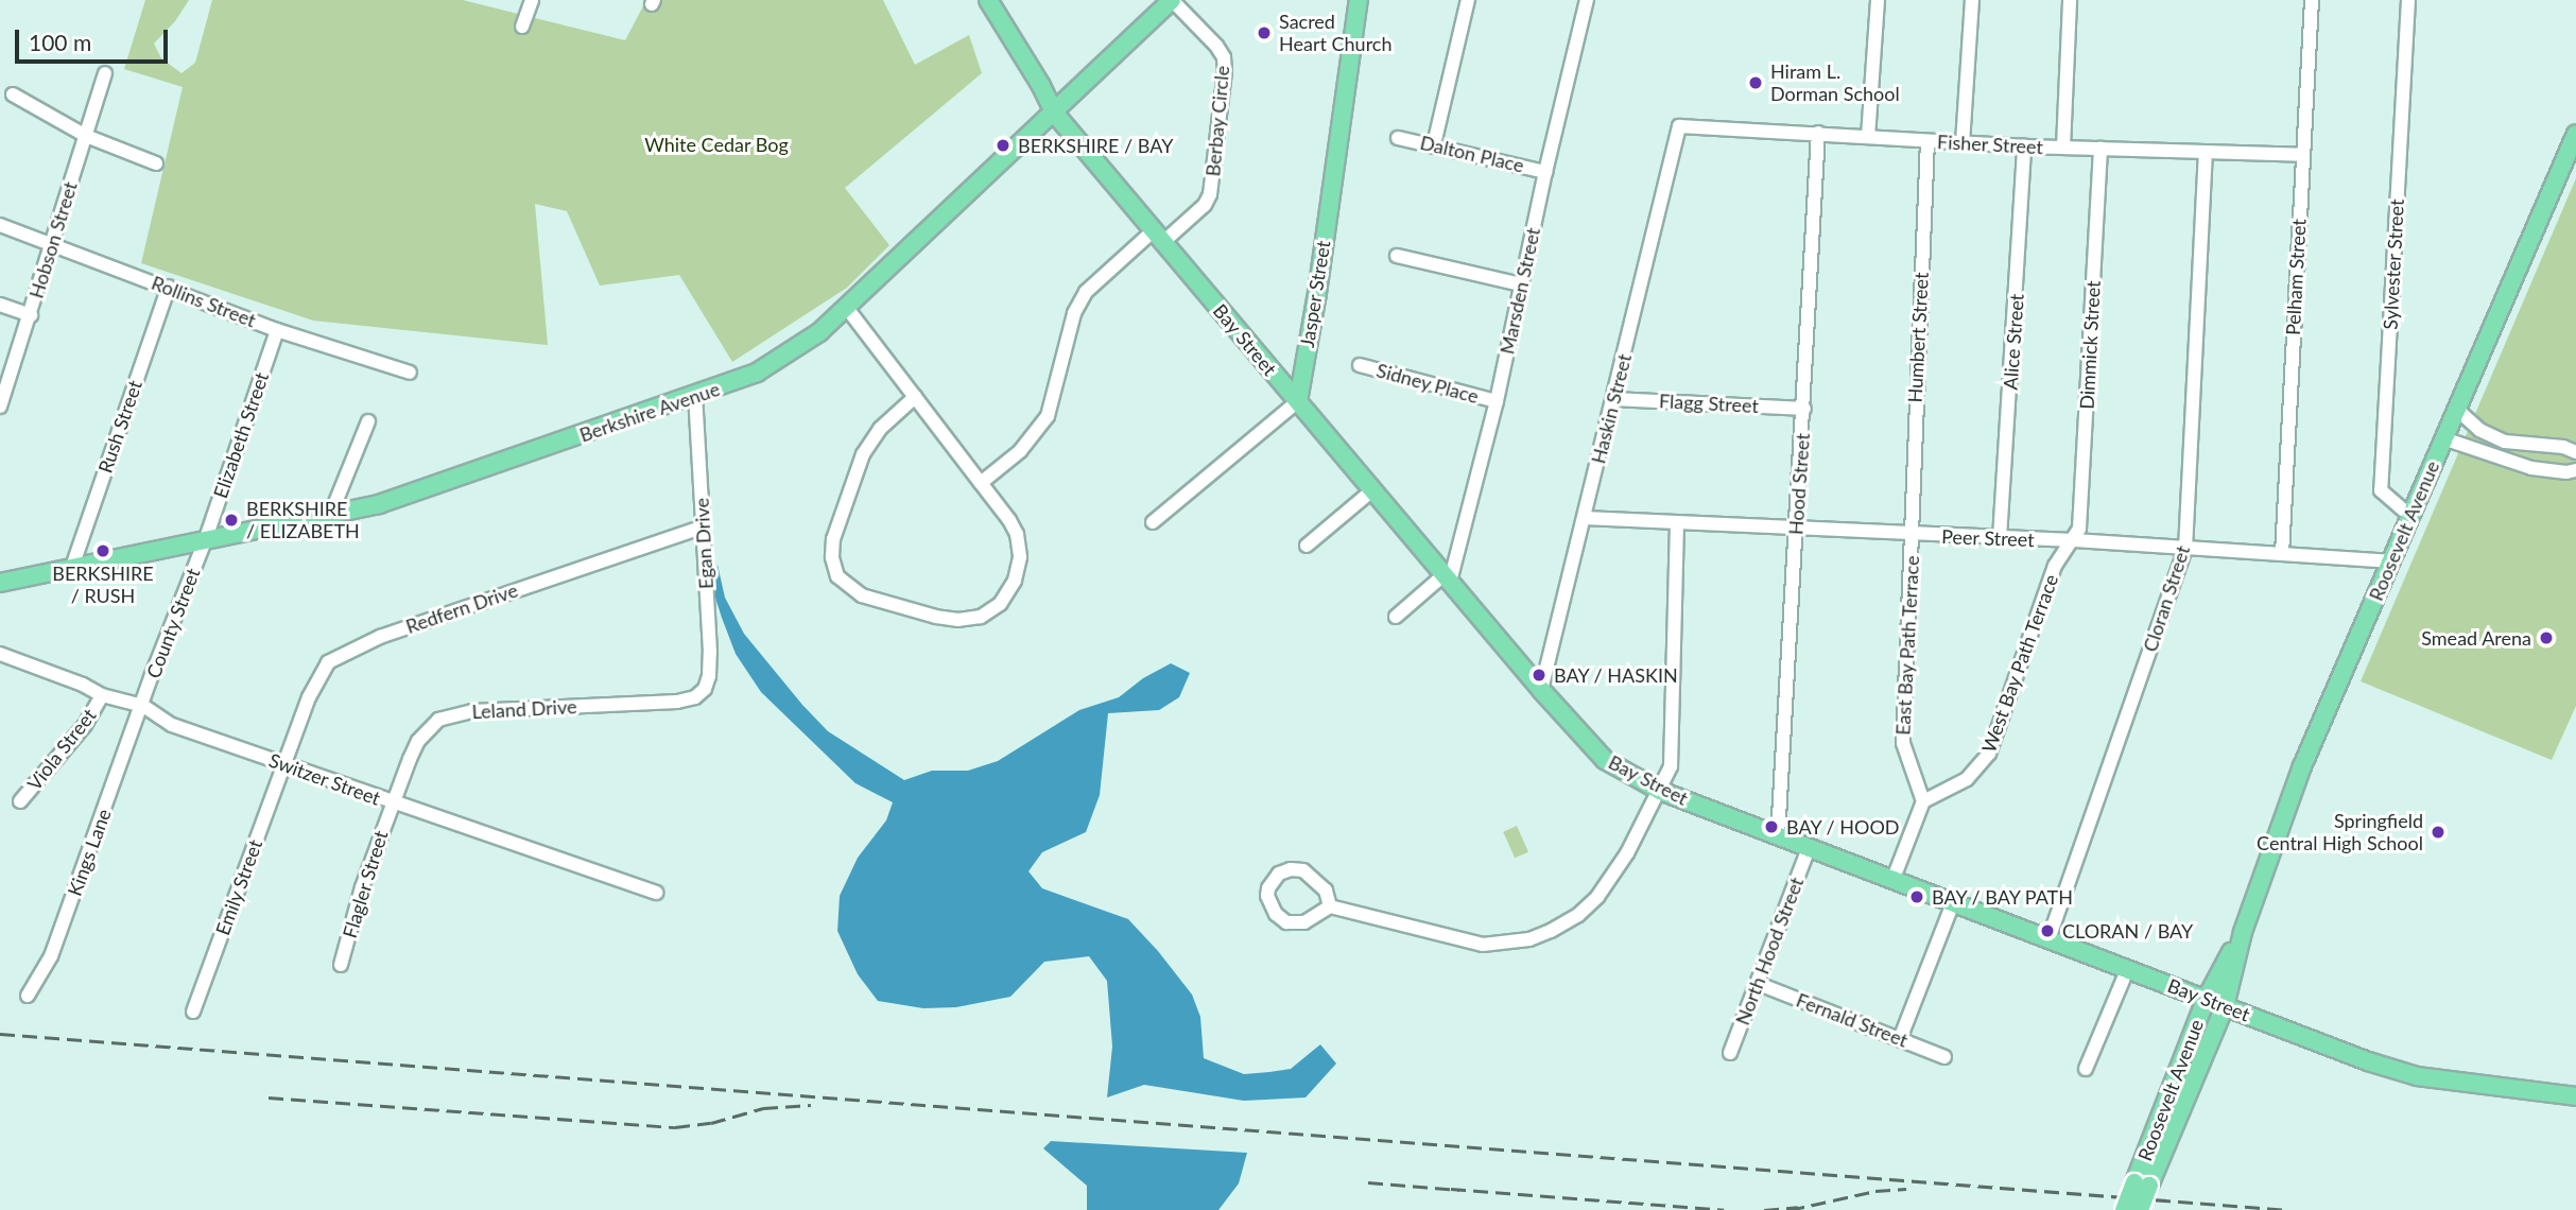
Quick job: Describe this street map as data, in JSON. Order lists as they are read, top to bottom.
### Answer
{
  "streets": {
    "main road": [
      "Jasper Street",
      "Bay Street",
      "Berkshire Avenue",
      "Roosevelt Avenue"
    ],
    "street": [
      "Berbay Circle",
      "Fisher Street",
      "Dalton Place",
      "Hobson Street",
      "Sylvester Street",
      "Pelham Street",
      "Marsden Street",
      "Rollins Street",
      "Humbert Street",
      "Alice Street",
      "Dimmick Street",
      "Sidney Place",
      "Flagg Street",
      "Haskin Street",
      "Rush Street",
      "Elizabeth Street",
      "Hood Street",
      "Peer Street",
      "Egan Drive",
      "Cloran Street",
      "Redfern Drive",
      "County Street",
      "East Bay Path Terrace",
      "West Bay Path Terrace",
      "Leland Drive",
      "Viola Street",
      "Switzer Street",
      "Kings Lane",
      "Flagler Street",
      "Emily Street",
      "North Hood Street",
      "Fernald Street"
    ]
  },
  "crossings": [
    ["Berbay Circle", "Bay Street"],
    ["Berbay Circle", "Berkshire Avenue"],
    ["Fisher Street", "Pelham Street"],
    ["Fisher Street", "Humbert Street"],
    ["Fisher Street", "Alice Street"],
    ["Fisher Street", "Dimmick Street"],
    ["Fisher Street", "Haskin Street"],
    ["Fisher Street", "Hood Street"],
    ["Fisher Street", "Cloran Street"],
    ["Dalton Place", "Marsden Street"],
    ["Hobson Street", "Rollins Street"],
    ["Sylvester Street", "Roosevelt Avenue"],
    ["Pelham Street", "Peer Street"],
    ["Marsden Street", "Bay Street"],
    ["Marsden Street", "Sidney Place"],
    ["Jasper Street", "Bay Street"],
    ["Rollins Street", "Rush Street"],
    ["Rollins Street", "Elizabeth Street"],
    ["Humbert Street", "Peer Street"],
    ["Humbert Street", "East Bay Path Terrace"],
    ["Bay Street", "Haskin Street"],
    ["Bay Street", "Berkshire Avenue"],
    ["Bay Street", "Hood Street"],
    ["Bay Street", "Roosevelt Avenue"],
    ["Bay Street", "Cloran Street"],
    ["Bay Street", "North Hood Street"],
    ["Alice Street", "Peer Street"],
    ["Dimmick Street", "Peer Street"],
    ["Dimmick Street", "West Bay Path Terrace"],
    ["Flagg Street", "Haskin Street"],
    ["Flagg Street", "Hood Street"],
    ["Haskin Street", "Peer Street"],
    ["Berkshire Avenue", "Rush Street"],
    ["Berkshire Avenue", "Elizabeth Street"],
    ["Berkshire Avenue", "Egan Drive"],
    ["Berkshire Avenue", "County Street"],
    ["Elizabeth Street", "County Street"],
    ["Hood Street", "Peer Street"],
    ["Roosevelt Avenue", "Peer Street"],
    ["Peer Street", "Cloran Street"],
    ["Peer Street", "East Bay Path Terrace"],
    ["Peer Street", "West Bay Path Terrace"],
    ["Egan Drive", "Redfern Drive"],
    ["Egan Drive", "Leland Drive"],
    ["Redfern Drive", "Switzer Street"],
    ["Redfern Drive", "Emily Street"],
    ["County Street", "Switzer Street"],
    ["County Street", "Kings Lane"],
    ["East Bay Path Terrace", "West Bay Path Terrace"],
    ["Leland Drive", "Switzer Street"],
    ["Leland Drive", "Flagler Street"],
    ["Viola Street", "Switzer Street"],
    ["Switzer Street", "Kings Lane"],
    ["Switzer Street", "Flagler Street"],
    ["Switzer Street", "Emily Street"],
    ["North Hood Street", "Fernald Street"]
  ],
  "parks": ["White Cedar Bog"],
  "places": [
    "Sacred Heart Church",
    "Hiram L. Dorman School",
    "BERKSHIRE / BAY",
    "BERKSHIRE / ELIZABETH",
    "BERKSHIRE / RUSH",
    "Smead Arena",
    "BAY / HASKIN",
    "BAY / HOOD",
    "Springfield Central High School",
    "BAY / BAY PATH",
    "CLORAN / BAY"
  ],
  "scale_bar": "100 m"
}
